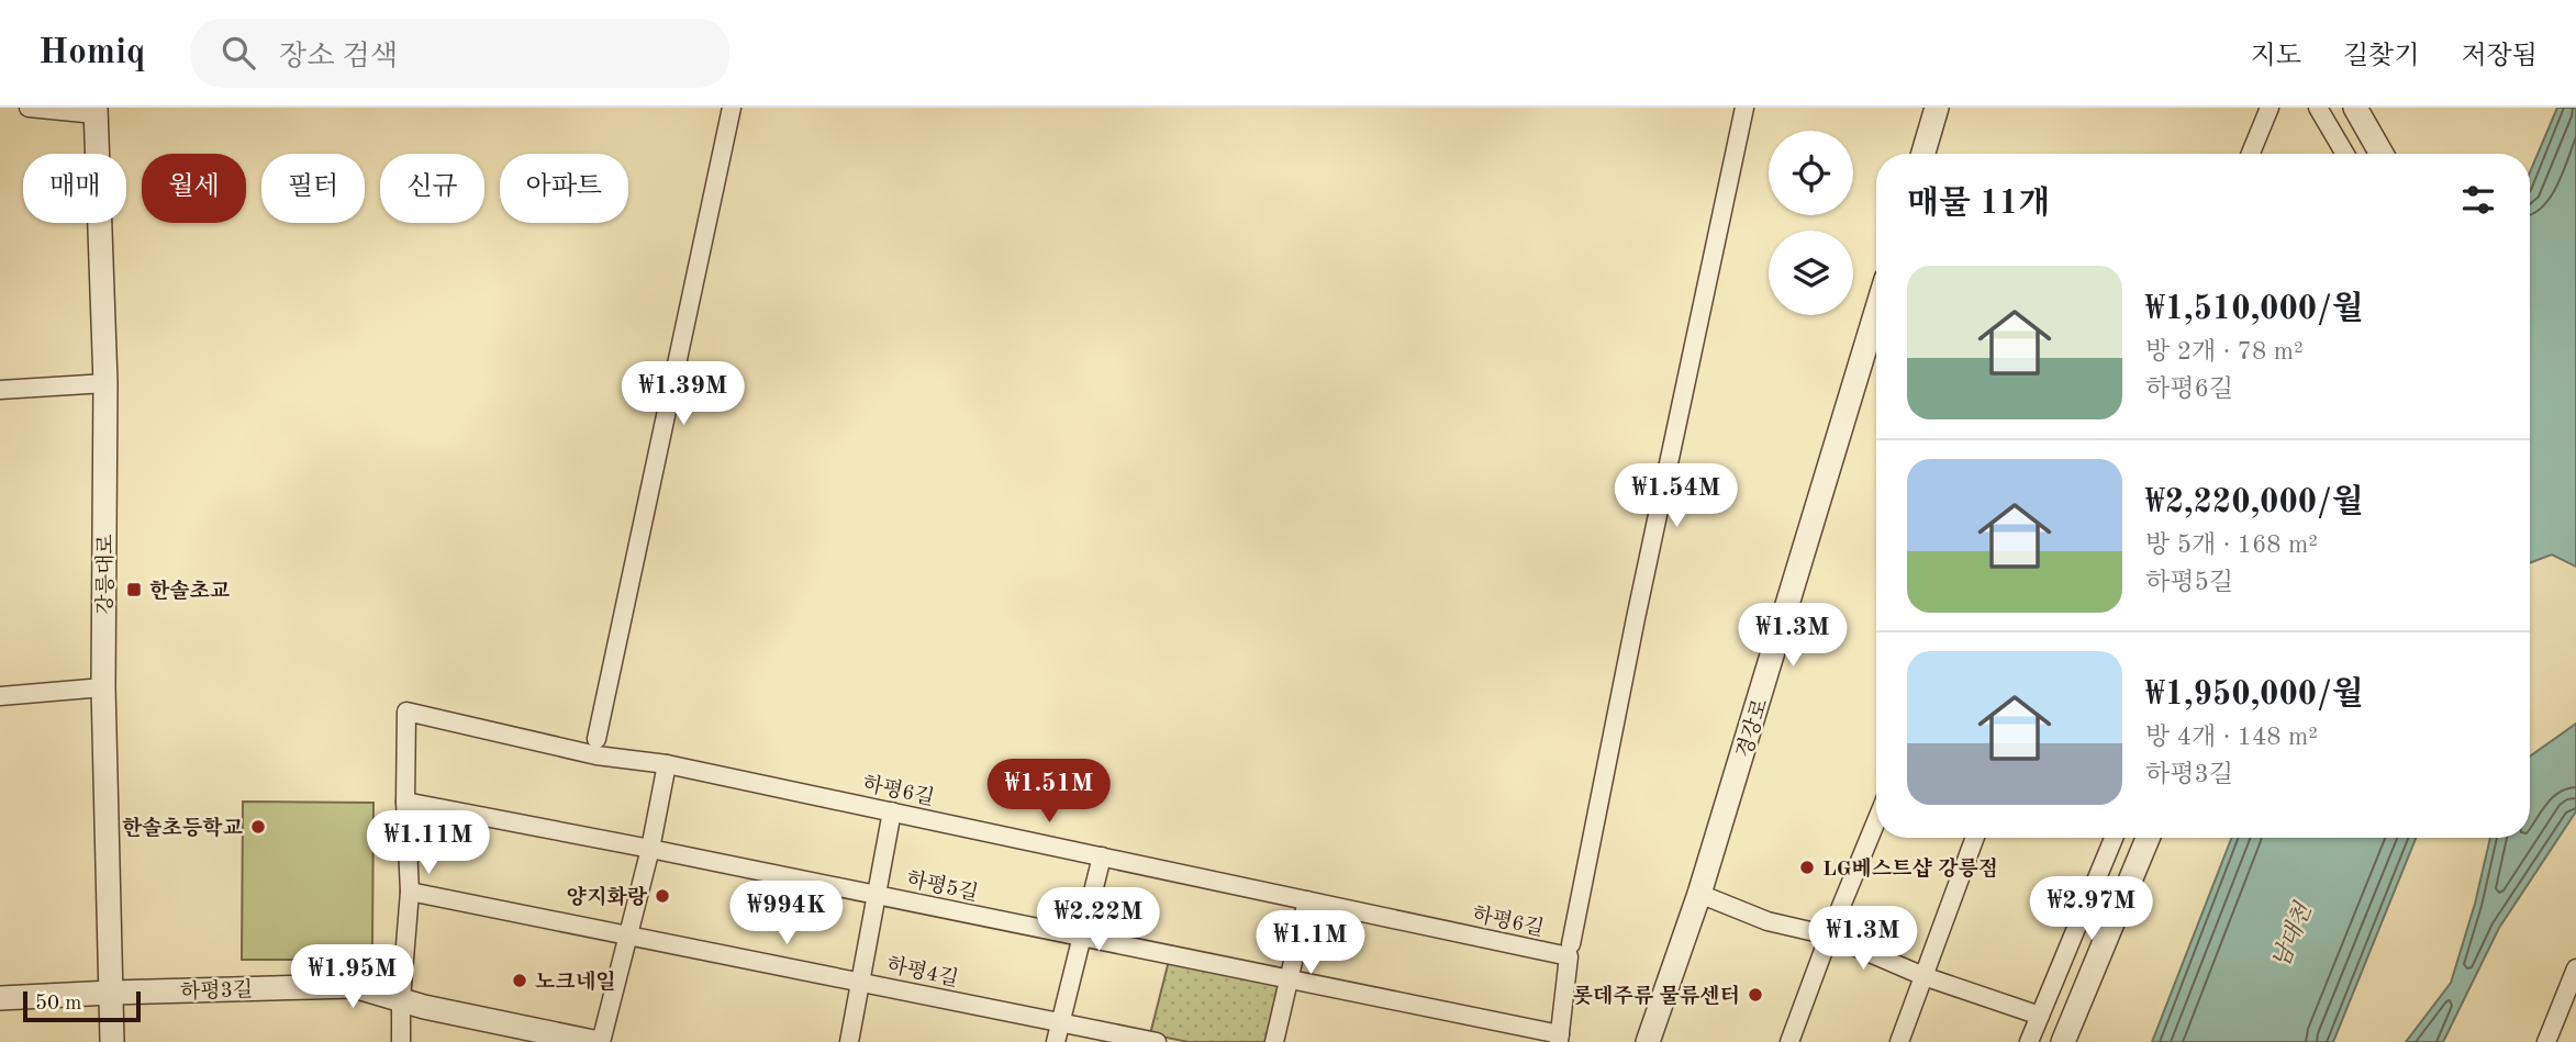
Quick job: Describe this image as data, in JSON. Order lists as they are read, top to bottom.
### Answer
{
  "streets": {
    "street": [
      "강릉대로",
      "경강로",
      "하평6길",
      "하평5길",
      "하평4길",
      "하평3길"
    ]
  },
  "crossings": [
    ["강릉대로", "하평3길"],
    ["하평6길", "하평5길"]
  ],
  "water": ["남대천"],
  "places": {
    "transit": ["한솔초교"],
    "other": [
      "한솔초등학교",
      "LG베스트샵 강릉점",
      "양지화랑",
      "노크네일",
      "롯데주류 물류센터"
    ]
  },
  "scale_bar": "50 m",
  "page": {
    "header": "Homiq",
    "search": "장소 검색",
    "nav": ["지도", "길찾기", "저장됨"],
    "chip": [
      "매매",
      "월세",
      "필터",
      "신규",
      "아파트"
    ],
    "heading": "매물 11개",
    "list": [
      {
        "name": "₩1,510,000/월",
        "note": "방 2개 · 78 m² · 하평6길"
      },
      {
        "name": "₩2,220,000/월",
        "note": "방 5개 · 168 m² · 하평5길"
      },
      {
        "name": "₩1,950,000/월",
        "note": "방 4개 · 148 m² · 하평3길"
      }
    ],
    "price": [
      "₩1.39M",
      "₩1.54M",
      "₩1.3M",
      "₩1.51M",
      "₩1.11M",
      "₩2.97M",
      "₩994K",
      "₩2.22M",
      "₩1.3M",
      "₩1.1M",
      "₩1.95M"
    ],
    "scale": "50 m"
  }
}
